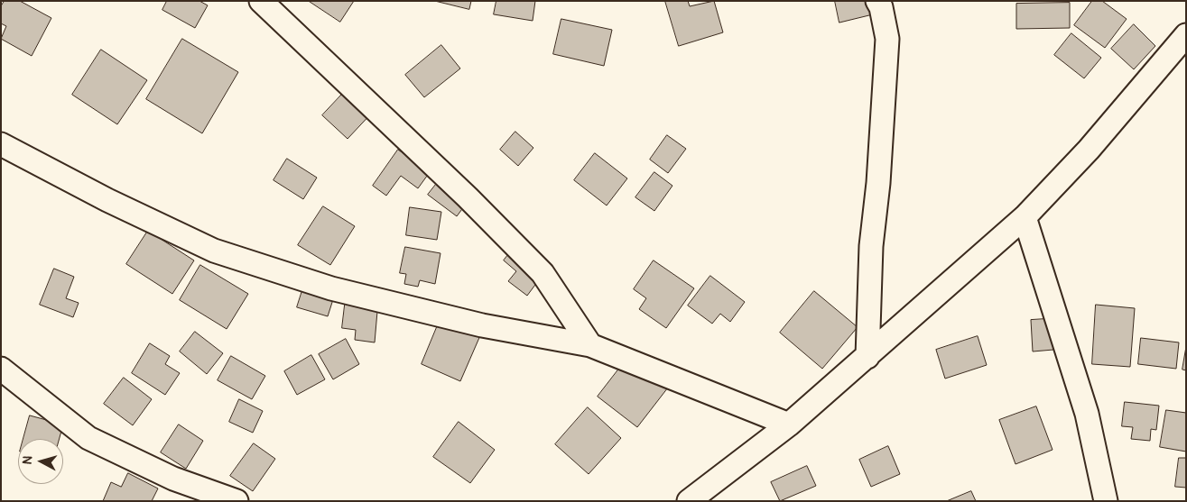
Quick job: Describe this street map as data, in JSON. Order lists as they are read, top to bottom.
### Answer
{
  "north": "left"
}
